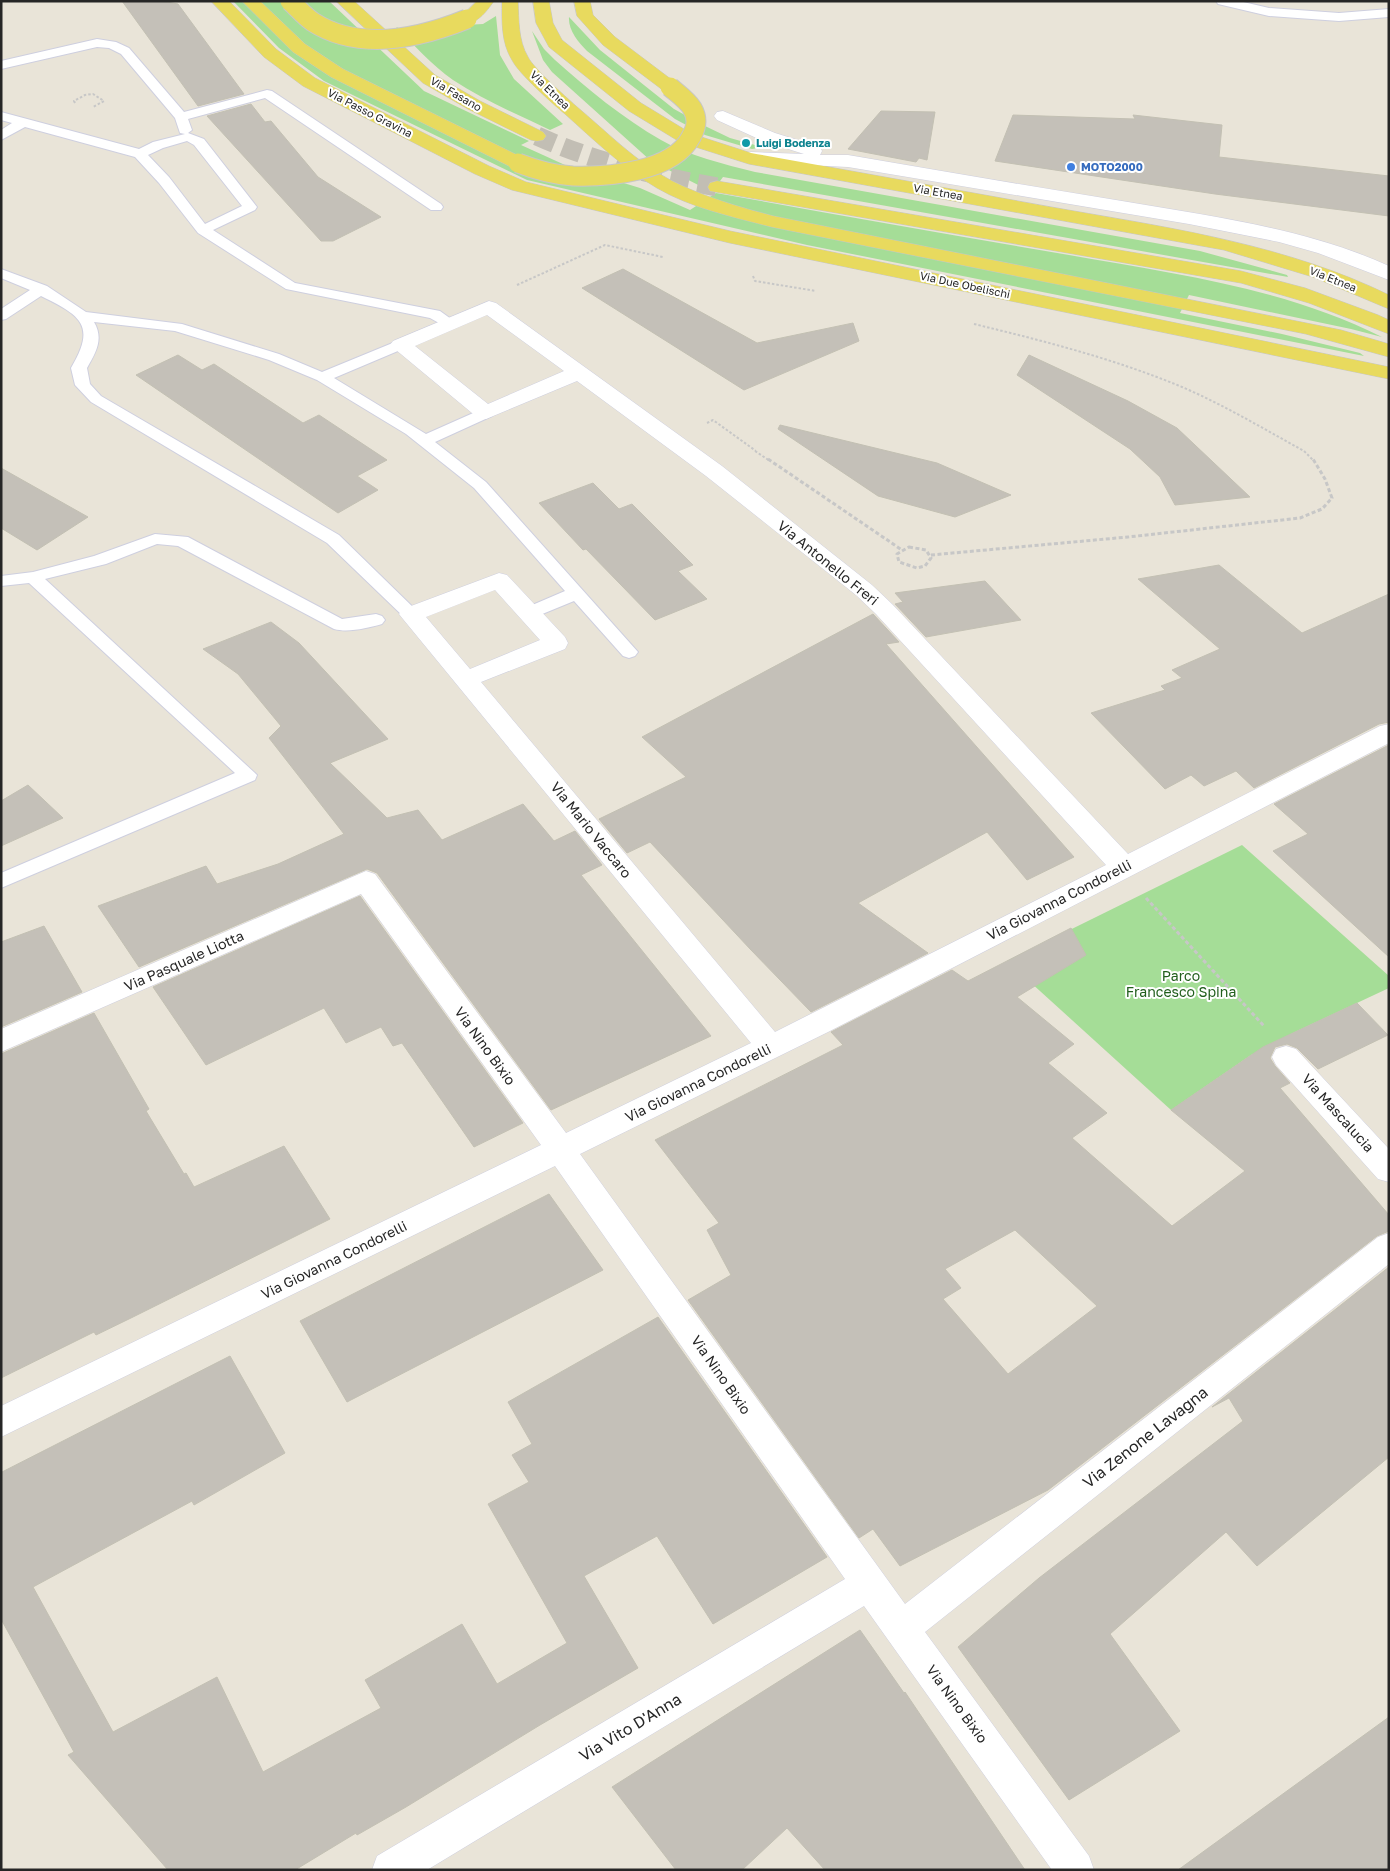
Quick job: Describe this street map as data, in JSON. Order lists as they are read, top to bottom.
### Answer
{
  "streets": {
    "main road": [
      "Via Etnea",
      "Via Fasano",
      "Via Passo Gravina",
      "Via Due Obelischi"
    ],
    "street": [
      "Via Antonello Freri",
      "Via Mario Vaccaro",
      "Via Giovanna Condorelli",
      "Via Pasquale Liotta",
      "Via Nino Bixio",
      "Via Mascalucia",
      "Via Zenone Lavagna",
      "Via Vito D'Anna"
    ]
  },
  "crossings": [
    ["Via Etnea", "Via Due Obelischi"],
    ["Via Passo Gravina", "Via Due Obelischi"],
    ["Via Antonello Freri", "Via Giovanna Condorelli"],
    ["Via Mario Vaccaro", "Via Giovanna Condorelli"],
    ["Via Giovanna Condorelli", "Via Nino Bixio"],
    ["Via Pasquale Liotta", "Via Nino Bixio"],
    ["Via Nino Bixio", "Via Zenone Lavagna"],
    ["Via Nino Bixio", "Via Vito D'Anna"]
  ],
  "parks": ["Parco Francesco Spina"],
  "places": ["Luigi Bodenza", "MOTO2000"]
}
